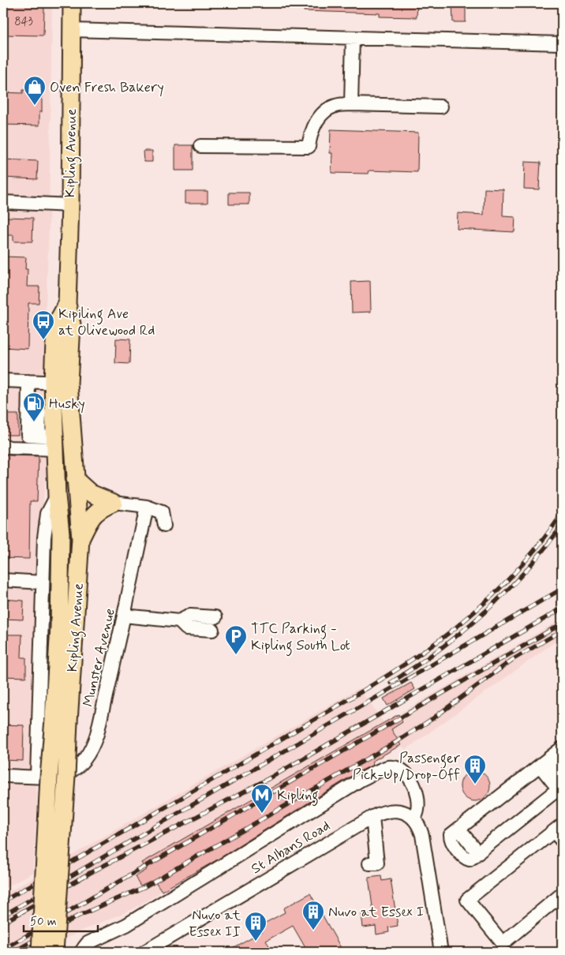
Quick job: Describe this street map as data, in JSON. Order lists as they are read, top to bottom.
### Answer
{
  "streets": {
    "main road": ["Kipling Avenue"],
    "street": ["Munster Avenue", "St Albans Road"]
  },
  "crossings": [
    ["Kipling Avenue", "Munster Avenue"]
  ],
  "places": {
    "shop": ["Oven Fresh Bakery"],
    "bus stop": ["Kipiling Ave at Olivewood Rd"],
    "fuel station": ["Husky"],
    "parking": ["TTC Parking - Kipling South Lot"],
    "building": ["Passenger Pick-Up/Drop-Off", "Nuvo at Essex I", "Nuvo at Essex II"],
    "metro station": ["Kipling"]
  },
  "house_numbers": ["843"],
  "scale_bar": "50 m"
}
